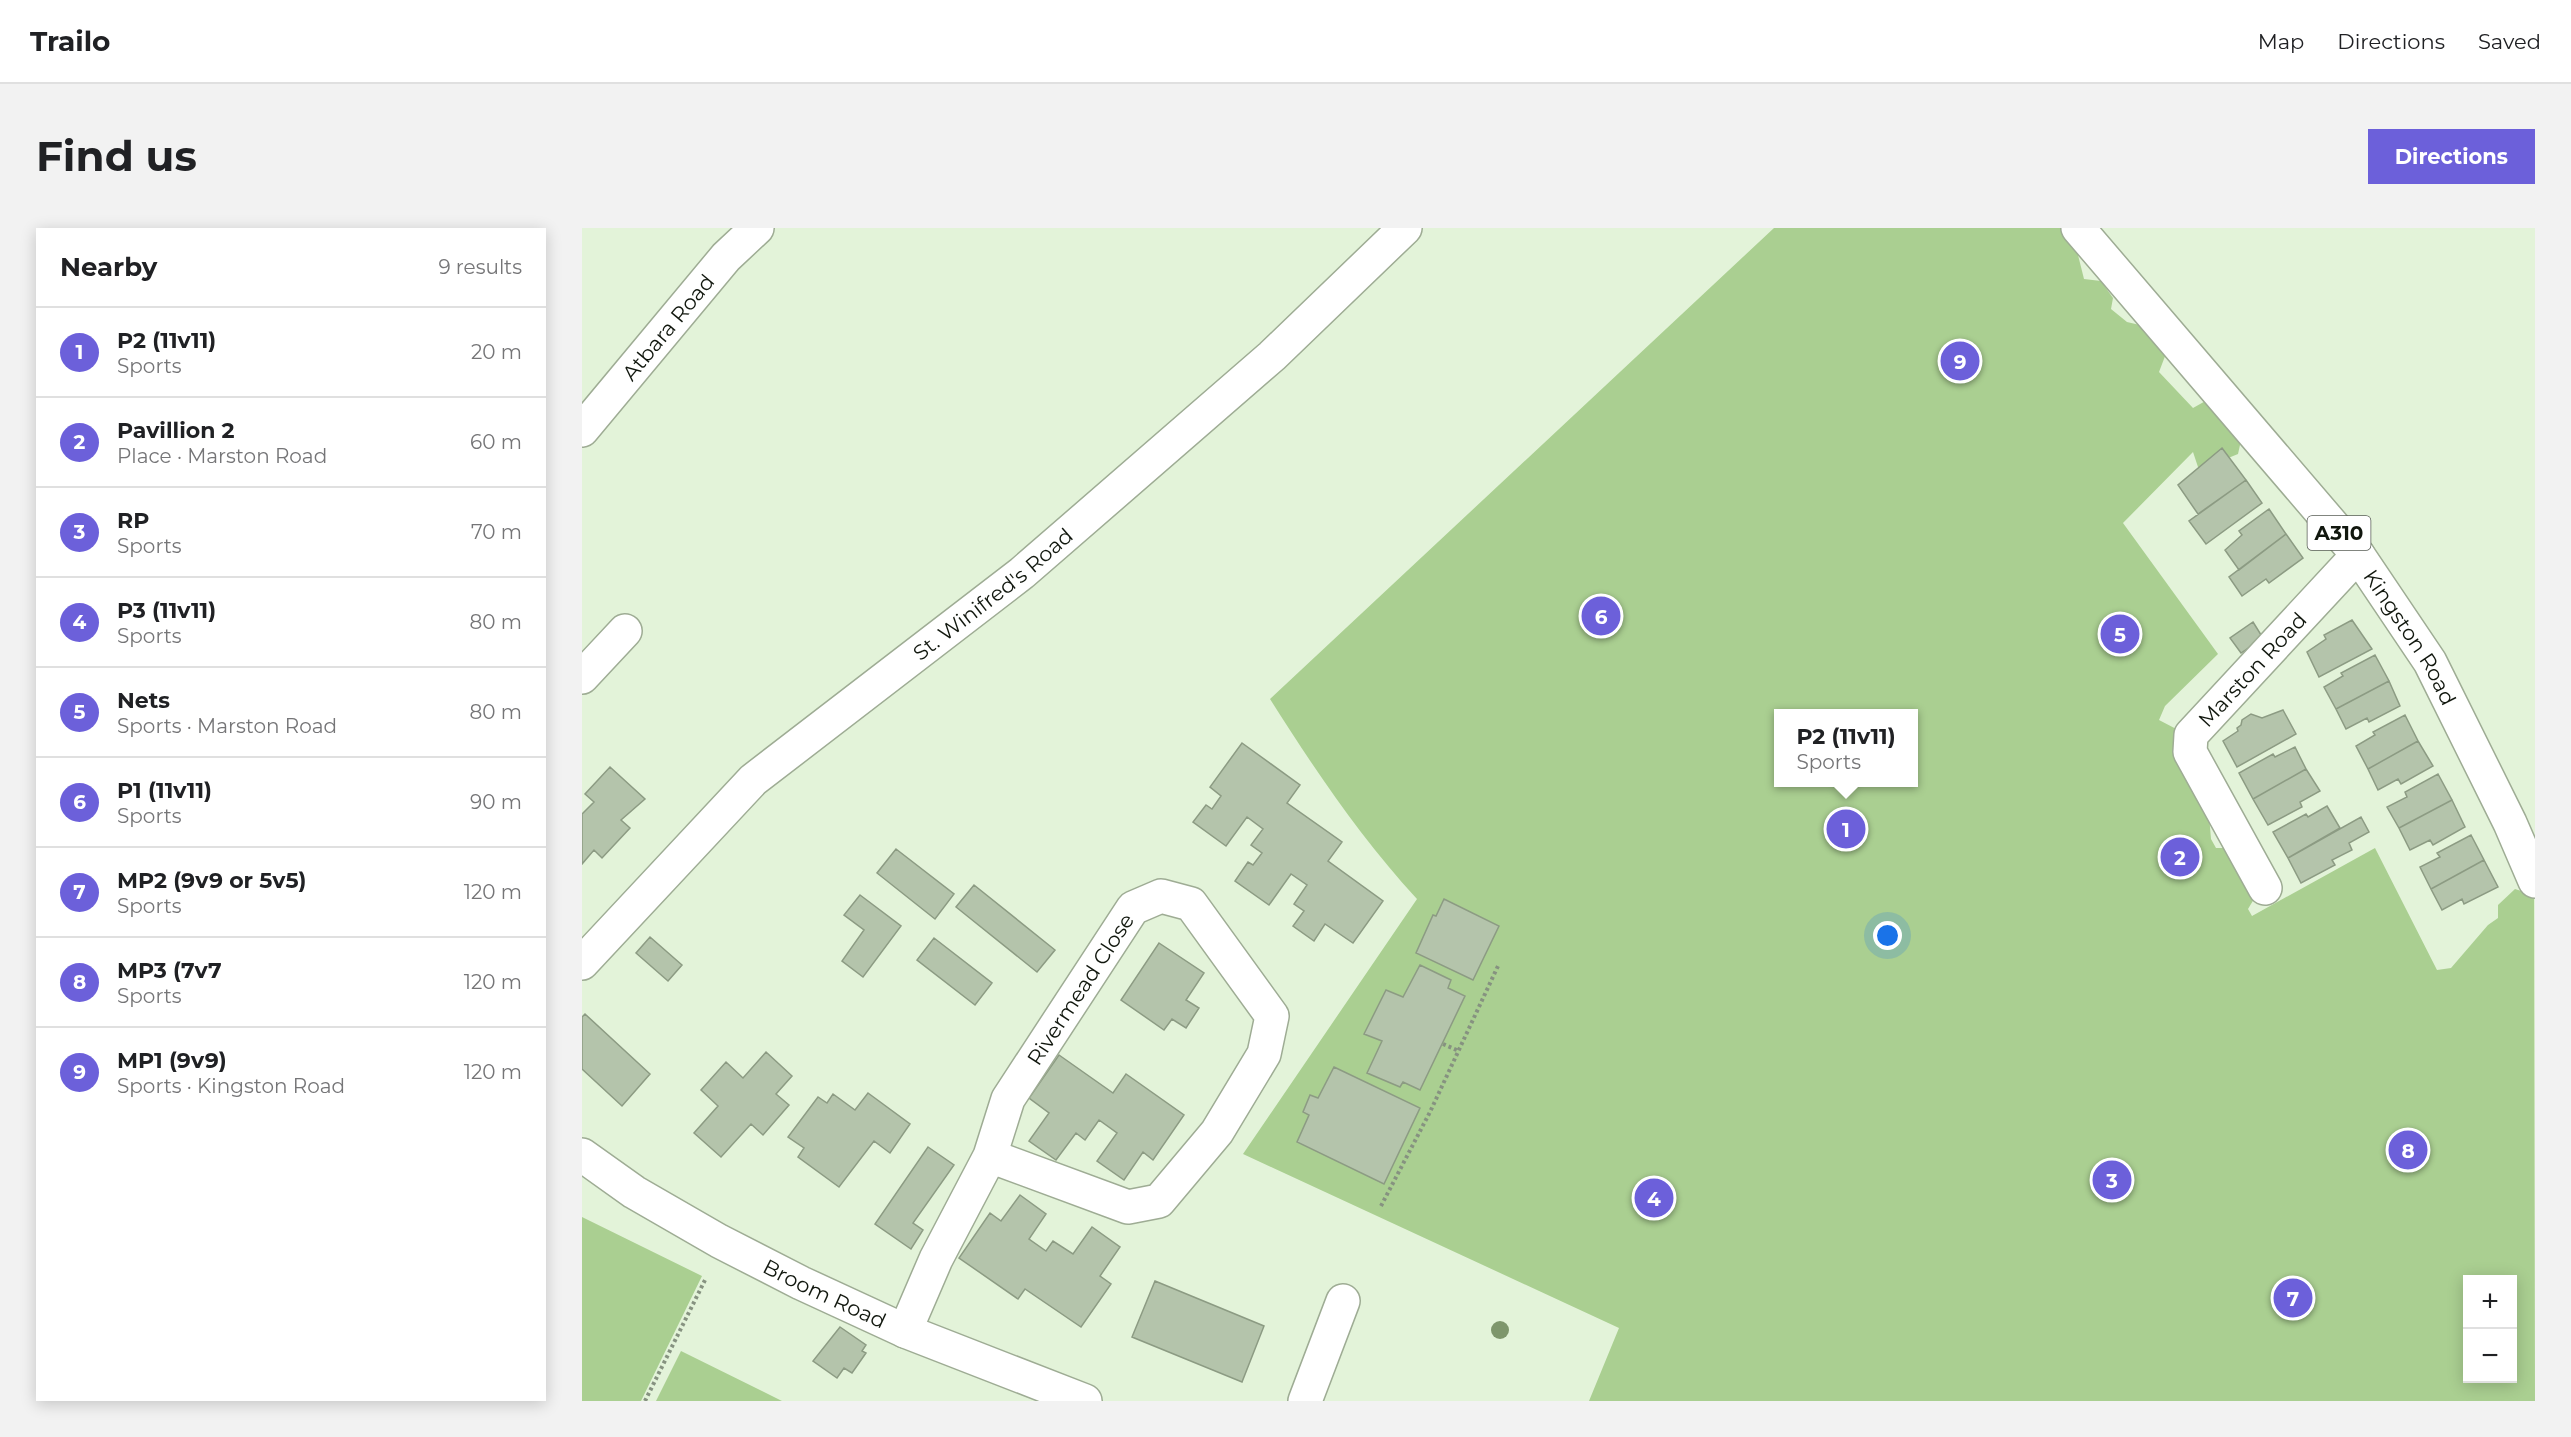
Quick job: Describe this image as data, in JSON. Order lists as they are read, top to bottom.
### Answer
{
  "streets": {
    "street": [
      "Atbara Road",
      "A310",
      "St. Winifred's Road",
      "Kingston Road",
      "Marston Road",
      "Rivermead Close",
      "Broom Road"
    ]
  },
  "crossings": [
    ["Kingston Road", "Marston Road"],
    ["Rivermead Close", "Broom Road"]
  ],
  "page": {
    "header": "Trailo",
    "nav": ["Map", "Directions", "Saved"],
    "buttons": "Directions",
    "title": "Find us",
    "heading": ["Nearby", "9 results"],
    "list": [
      {
        "mark": "1",
        "name": "P2 (11v11)",
        "note": "Sports",
        "value": "20 m"
      },
      {
        "mark": "2",
        "name": "Pavillion 2",
        "note": "Place · Marston Road",
        "value": "60 m"
      },
      {
        "mark": "3",
        "name": "RP",
        "note": "Sports",
        "value": "70 m"
      },
      {
        "mark": "4",
        "name": "P3 (11v11)",
        "note": "Sports",
        "value": "80 m"
      },
      {
        "mark": "5",
        "name": "Nets",
        "note": "Sports · Marston Road",
        "value": "80 m"
      },
      {
        "mark": "6",
        "name": "P1 (11v11)",
        "note": "Sports",
        "value": "90 m"
      },
      {
        "mark": "7",
        "name": "MP2 (9v9 or 5v5)",
        "note": "Sports",
        "value": "120 m"
      },
      {
        "mark": "8",
        "name": "MP3 (7v7",
        "note": "Sports",
        "value": "120 m"
      },
      {
        "mark": "9",
        "name": "MP1 (9v9)",
        "note": "Sports · Kingston Road",
        "value": "120 m"
      }
    ],
    "pins": [
      "9",
      "6",
      "5",
      "1",
      "2",
      "8",
      "3",
      "4",
      "7"
    ],
    "popup": ["P2 (11v11)", "Sports"],
    "map_buttons": ["+", "−"]
  }
}
